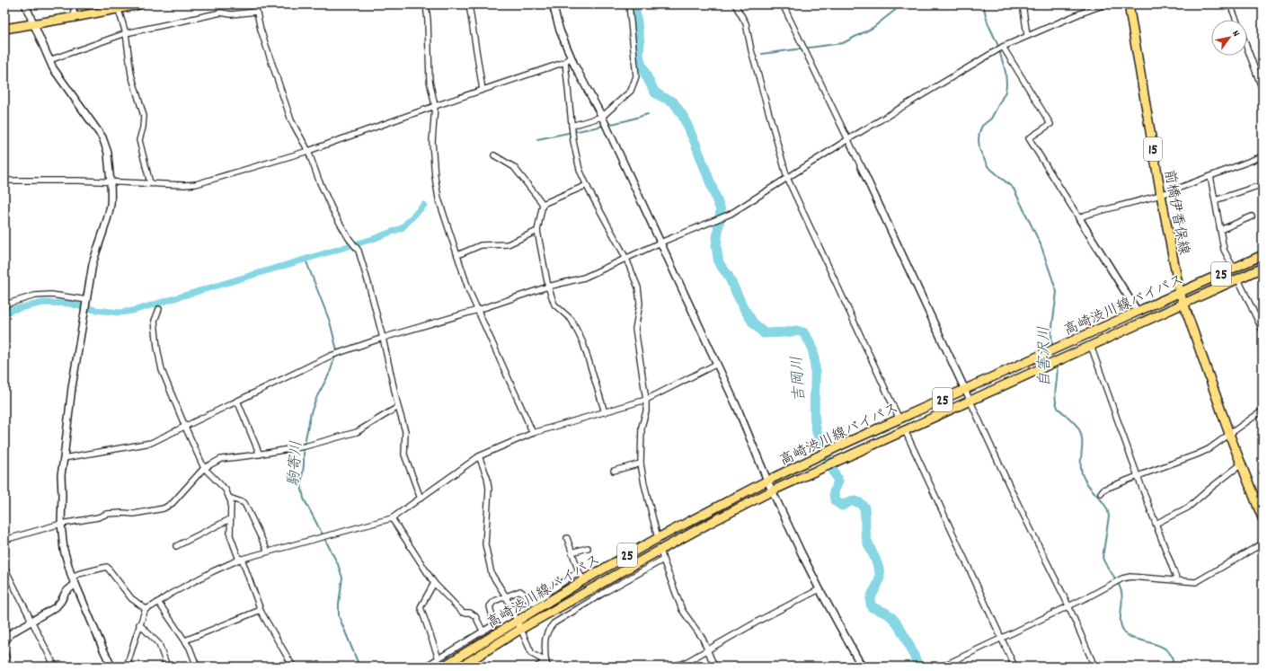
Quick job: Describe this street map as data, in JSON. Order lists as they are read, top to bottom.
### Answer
{
  "streets": {
    "main road": [
      "15",
      "前橋伊香保線",
      "25",
      "高崎渋川線バイパス"
    ]
  },
  "crossings": [
    ["前橋伊香保線", "高崎渋川線バイパス"]
  ],
  "water": ["自害沢川", "吉岡川", "駒寄川"],
  "north": "top right"
}
